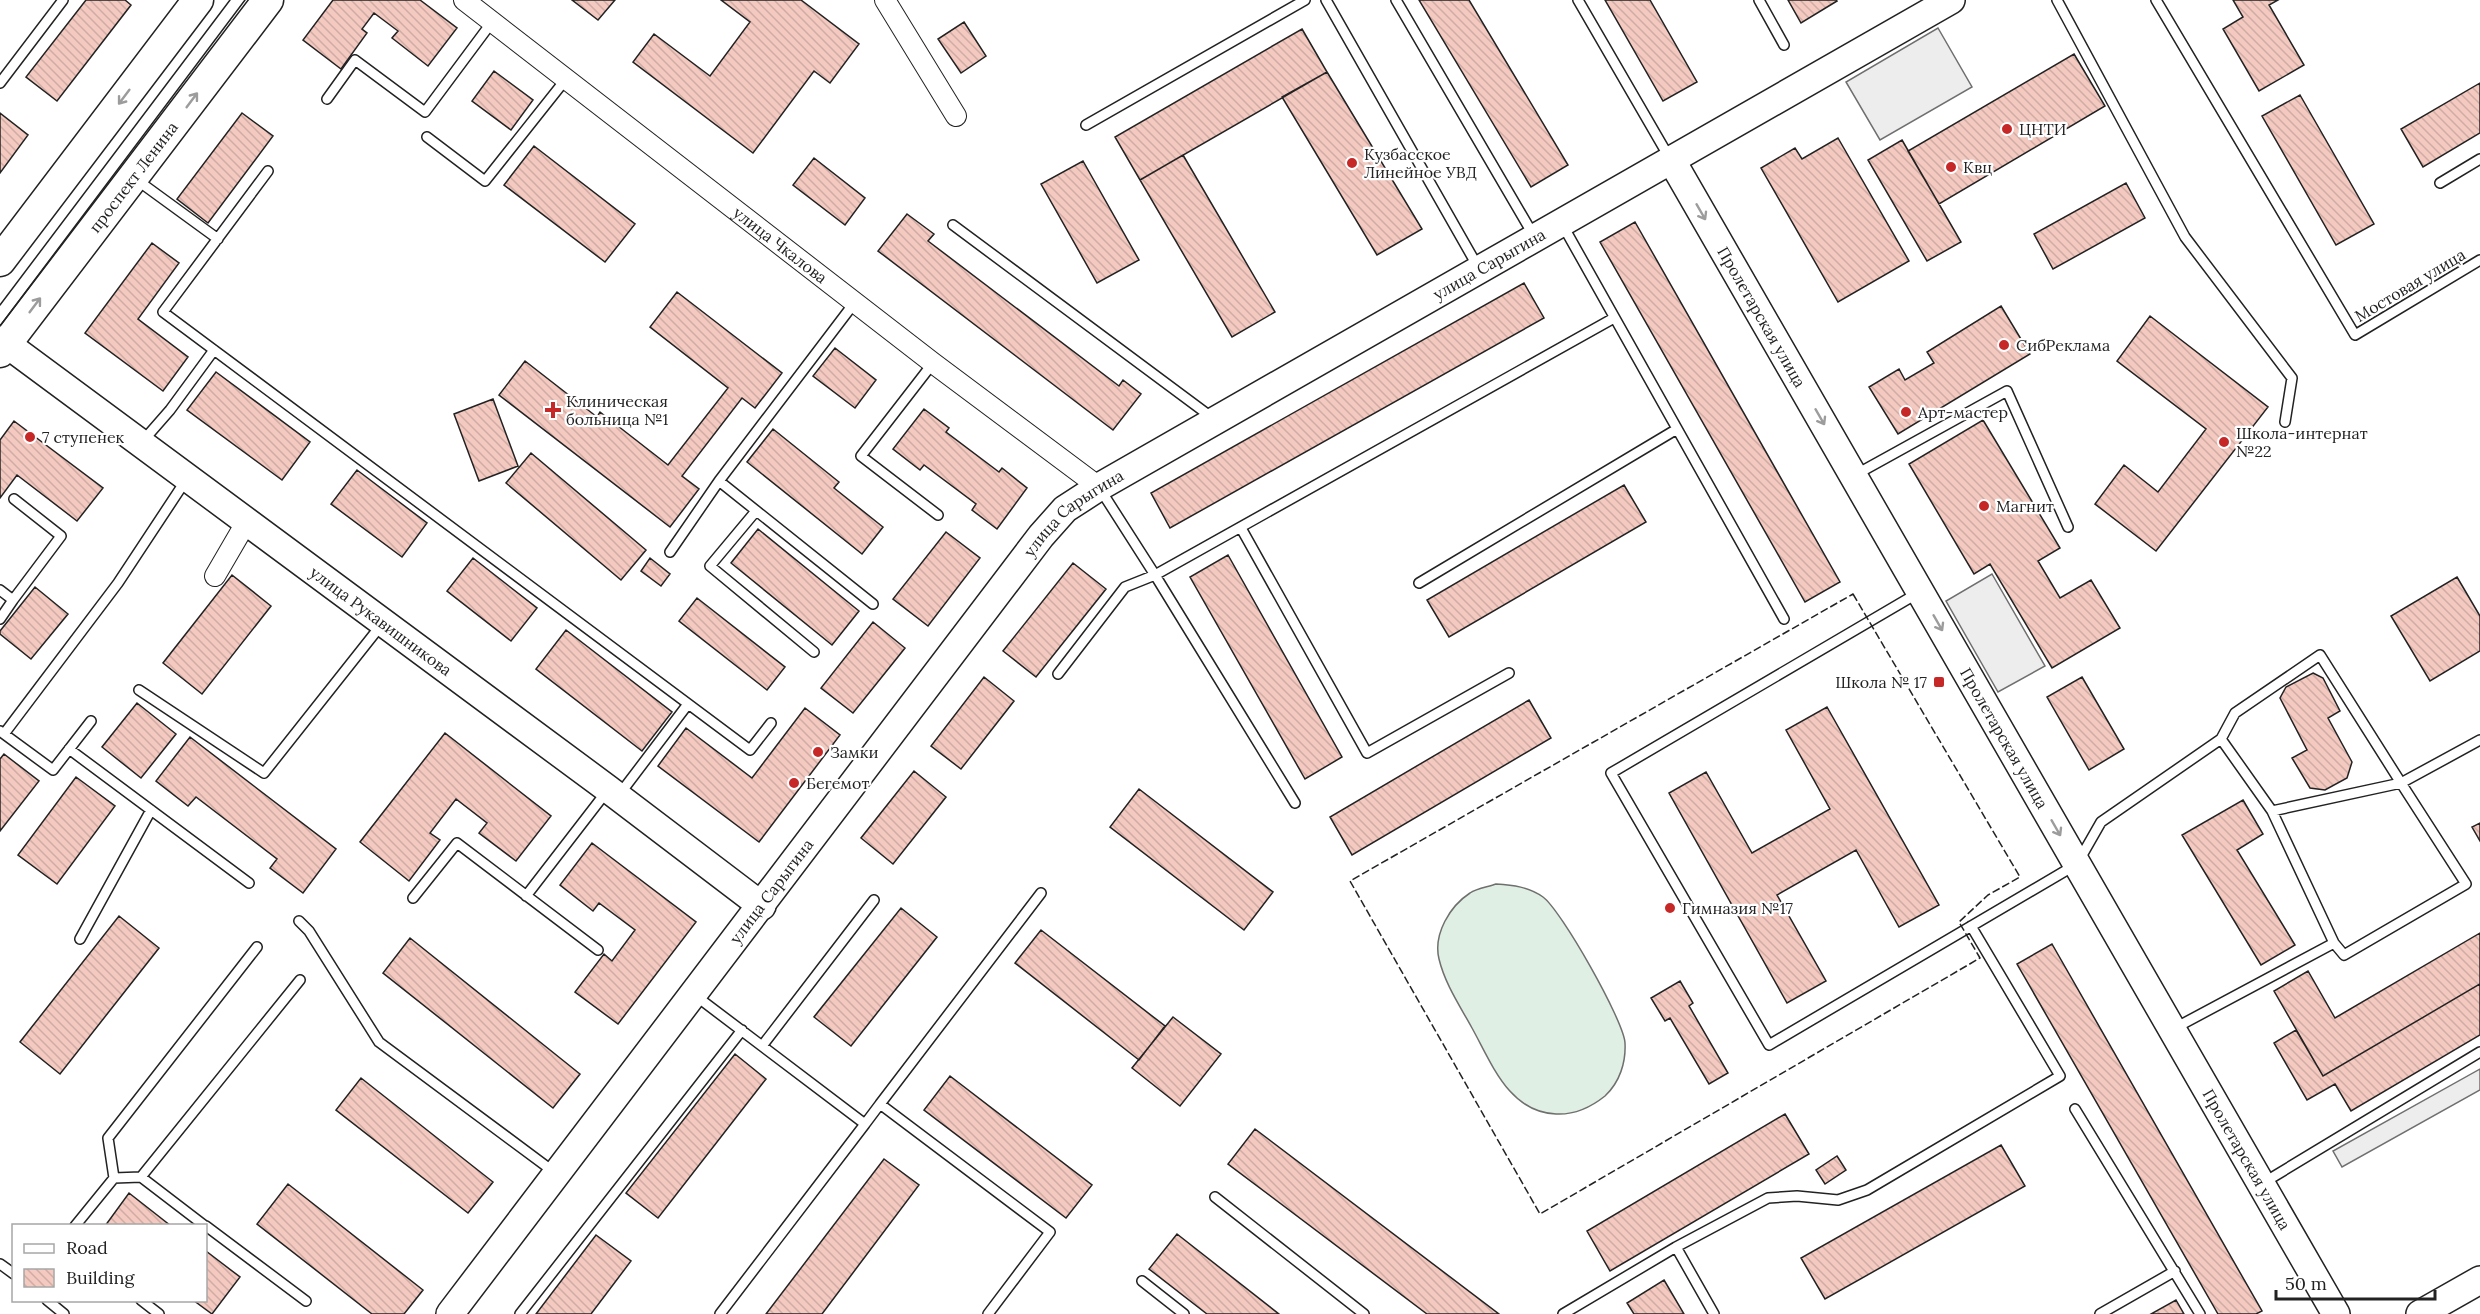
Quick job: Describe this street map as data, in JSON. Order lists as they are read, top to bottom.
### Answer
{
  "streets": {
    "main road": ["проспект Ленина"],
    "street": [
      "улица Чкалова",
      "улица Сарыгина",
      "Пролетарская улица",
      "улица Рукавишникова"
    ],
    "lane": ["Мостовая улица"]
  },
  "crossings": [
    ["проспект Ленина", "улица Рукавишникова"],
    ["улица Чкалова", "улица Сарыгина"],
    ["улица Сарыгина", "Пролетарская улица"],
    ["улица Сарыгина", "улица Рукавишникова"]
  ],
  "one_way": ["Пролетарская улица"],
  "places": {
    "other": [
      "ЦНТИ",
      "Кузбасское Линейное УВД",
      "Квц",
      "СибРеклама",
      "Арт-мастер",
      "7 ступенек",
      "Школа-интернат №22",
      "Магнит",
      "Замки",
      "Бегемот",
      "Гимназия №17"
    ],
    "health": ["Клиническая больница №1"],
    "transit": ["Школа № 17"]
  },
  "legend": ["Road", "Building"],
  "scale_bar": "50 m"
}
